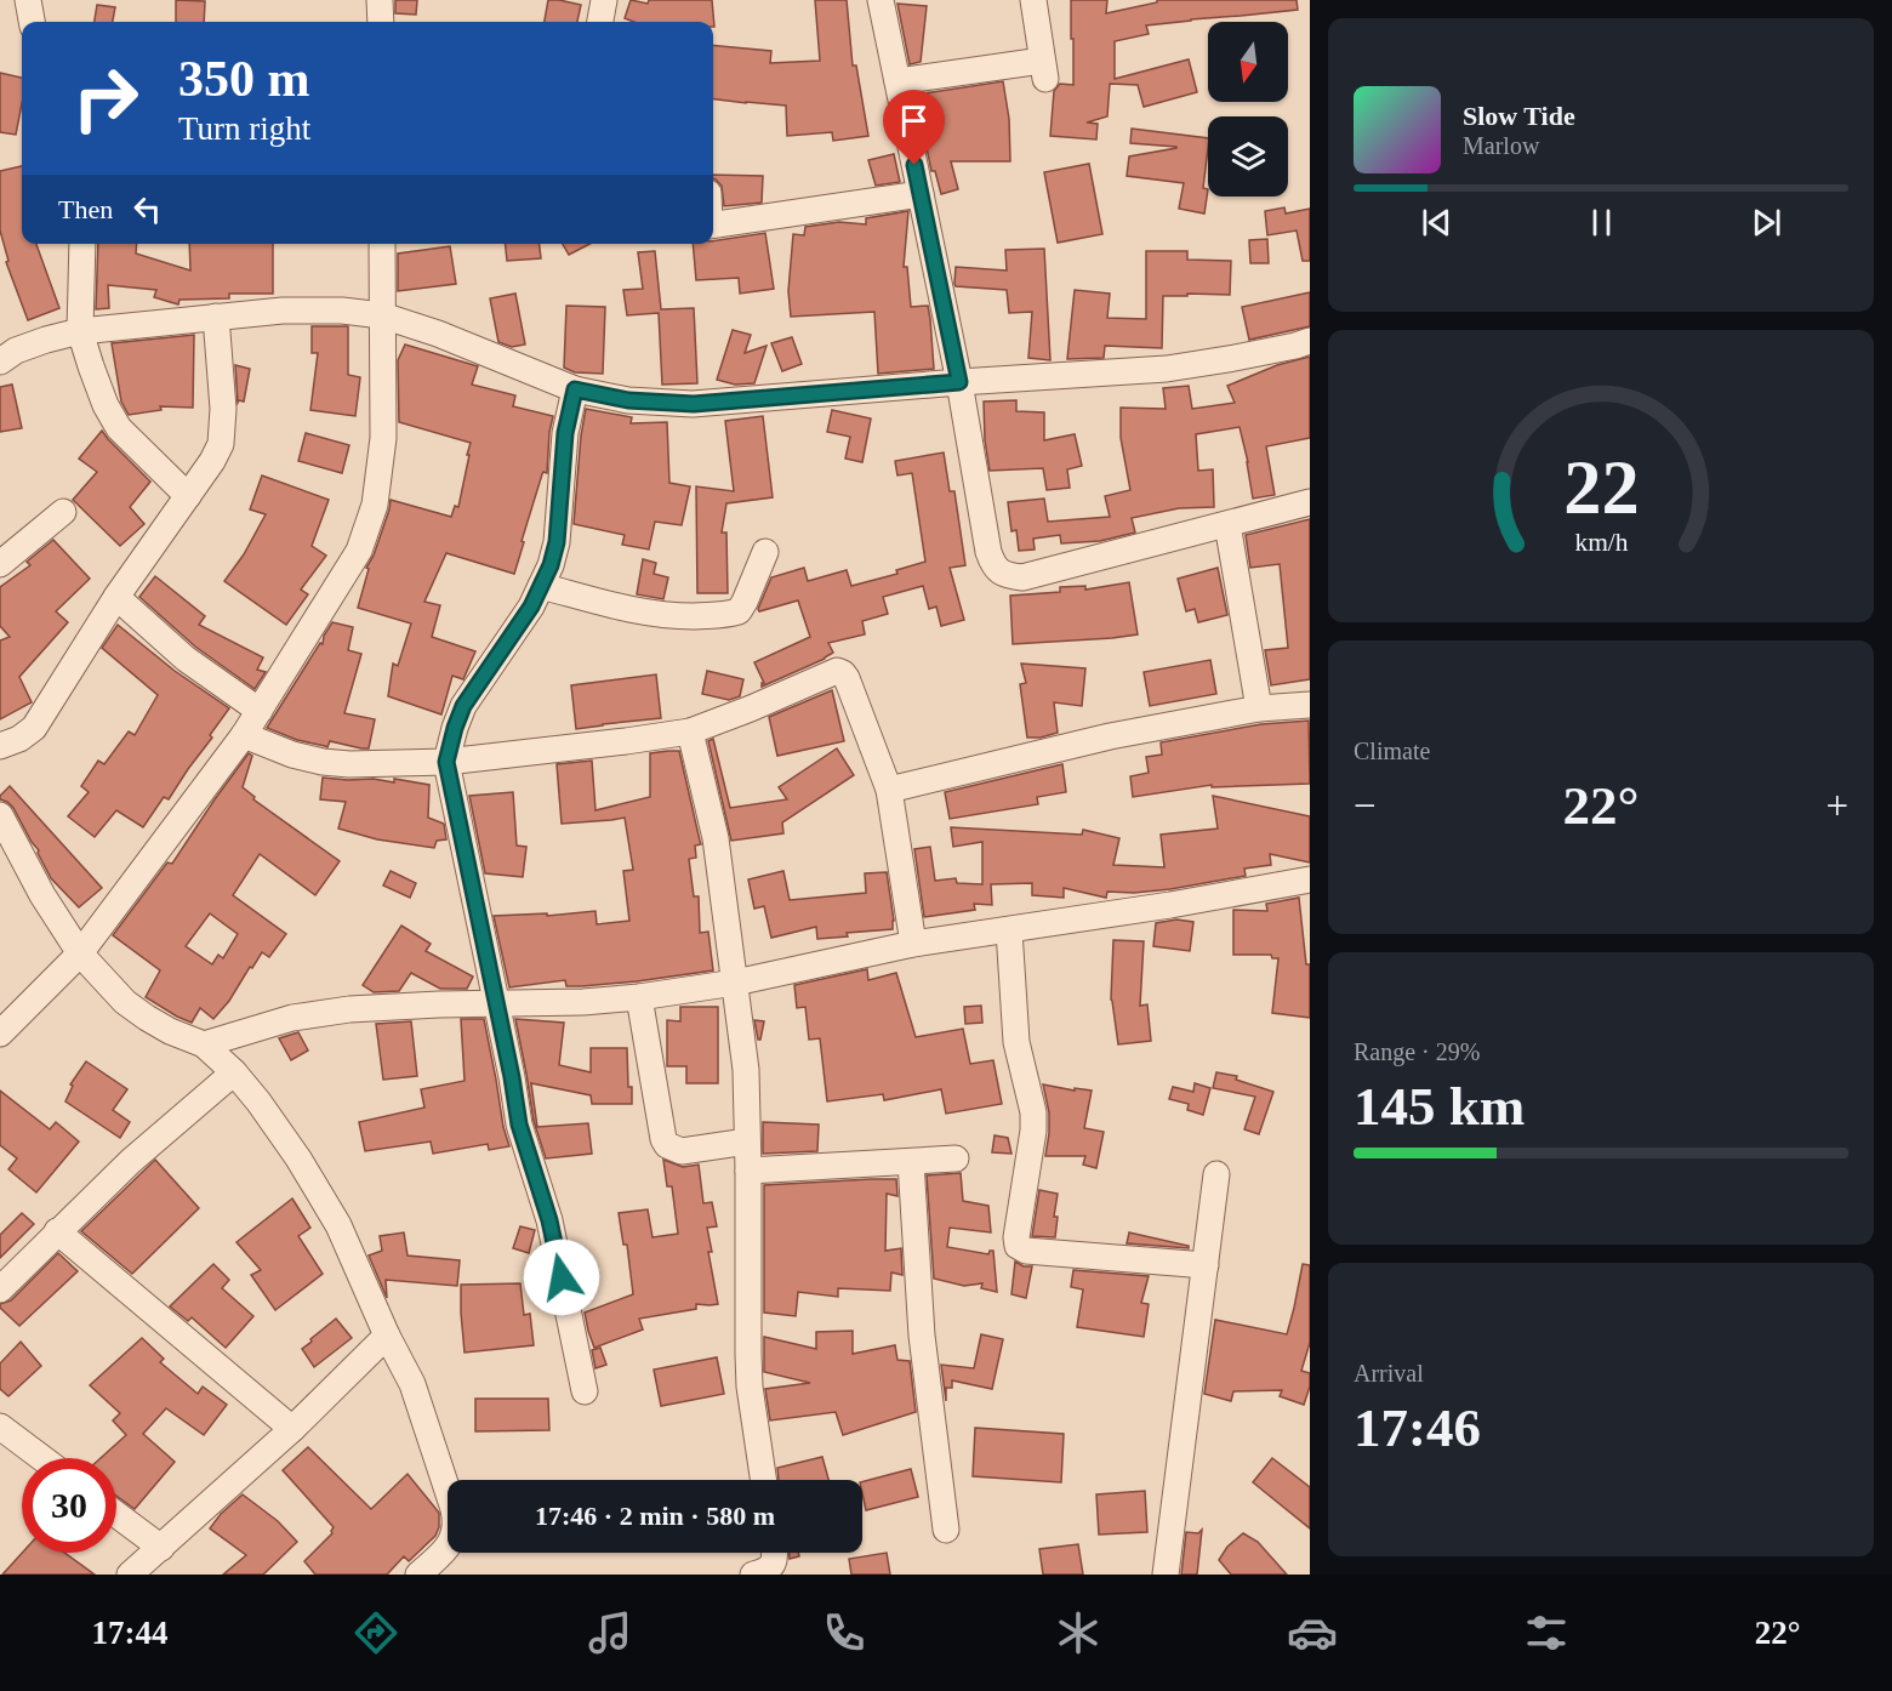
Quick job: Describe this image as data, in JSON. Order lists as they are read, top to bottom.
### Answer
{
  "north": "bottom",
  "page": {
    "turn": ["350 m", "Turn right"],
    "song": ["Slow Tide", "Marlow"],
    "then": "Then",
    "tile": [
      "Climate",
      ["Range · 29%", "145 km"],
      ["Arrival", "17:46"]
    ],
    "heat": ["−", "22°", "+"],
    "limit": "30",
    "trip": "17:46 · 2 min · 580 m",
    "tabs": ["17:44", "22°"],
    "gauge": ["22", "km/h"]
  }
}
